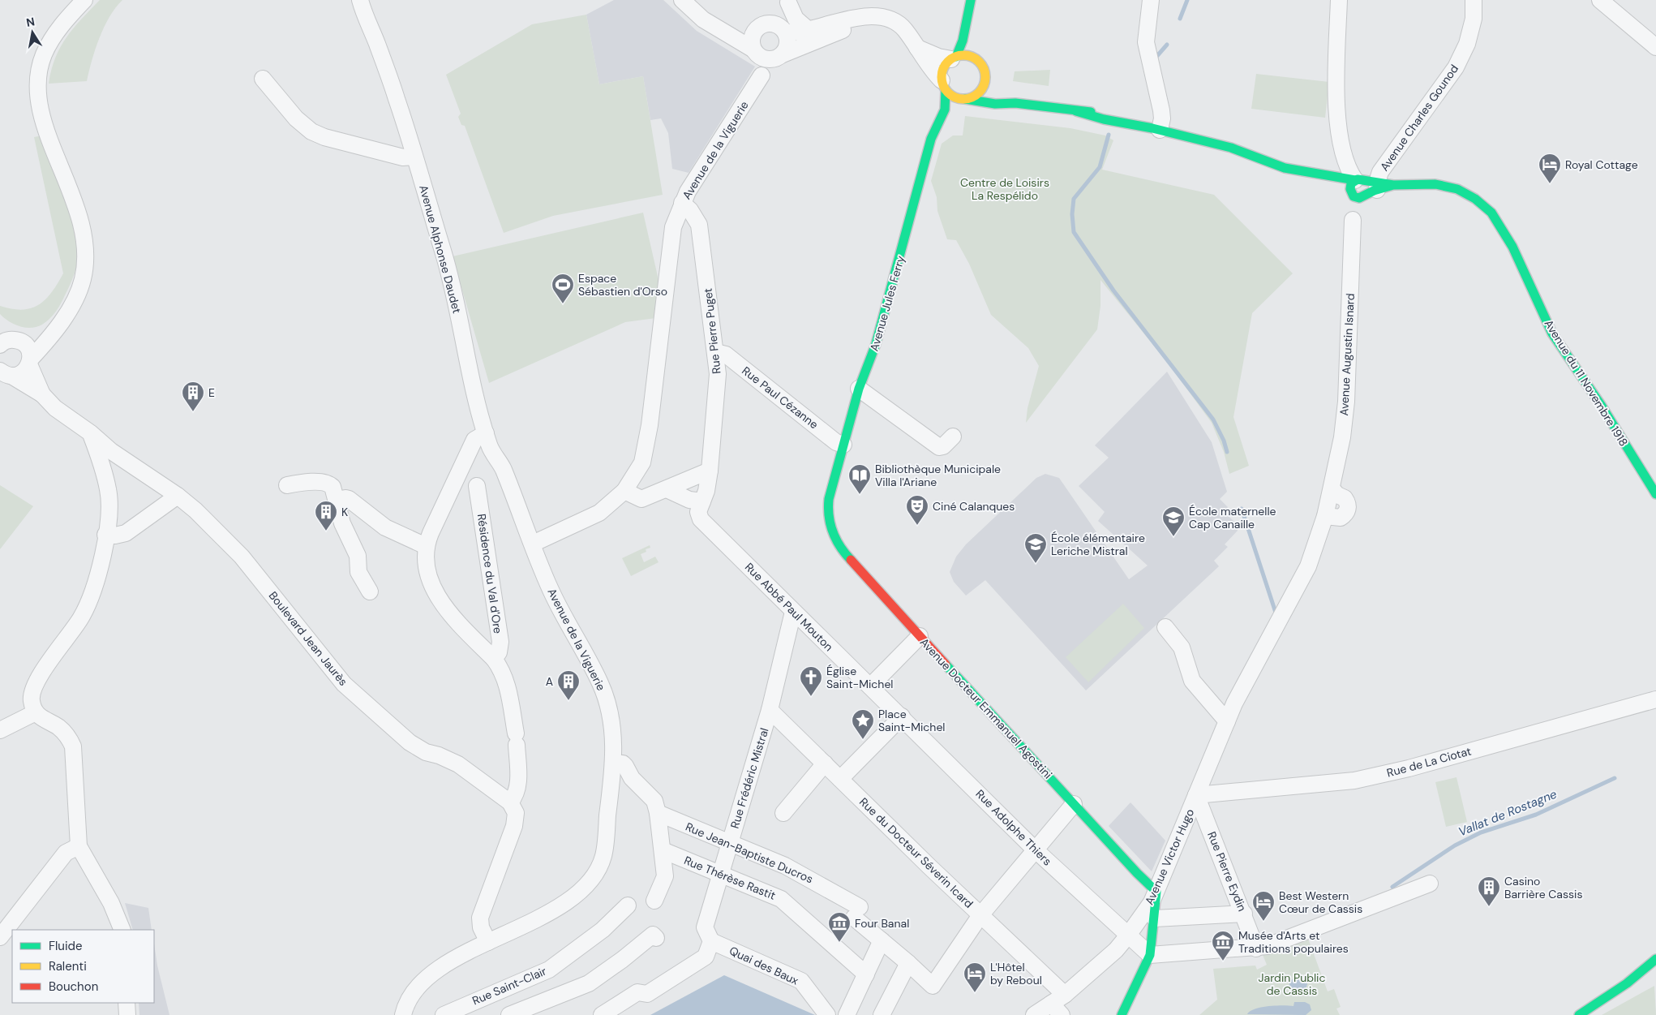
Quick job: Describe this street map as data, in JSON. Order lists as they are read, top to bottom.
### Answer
{
  "streets": {
    "street": [
      "Avenue Charles Gounod",
      "Avenue de la Viguerie",
      "Avenue Alphonse Daudet",
      "Avenue Jules Ferry",
      "Rue Pierre Puget",
      "Avenue Augustin Isnard",
      "Avenue du 11 Novembre 1918",
      "Rue Paul Cézanne",
      "Résidence du Val d'Ore",
      "Rue Abbé Paul Mouton",
      "Boulevard Jean Jaurès",
      "Avenue Docteur Emmanuel Agostini",
      "Rue de La Ciotat",
      "Rue Frédéric Mistral",
      "Rue Adolphe Thiers",
      "Rue Jean-Baptiste Ducros",
      "Rue du Docteur Séverin Icard",
      "Avenue Victor Hugo",
      "Rue Pierre Eydin",
      "Rue Thérèse Rastit",
      "Quai des Baux",
      "Rue Saint-Clair"
    ]
  },
  "crossings": [
    ["Avenue Charles Gounod", "Avenue Augustin Isnard"],
    ["Avenue Charles Gounod", "Avenue du 11 Novembre 1918"],
    ["Avenue de la Viguerie", "Avenue Alphonse Daudet"],
    ["Avenue de la Viguerie", "Rue Pierre Puget"],
    ["Avenue Alphonse Daudet", "Résidence du Val d'Ore"],
    ["Avenue Jules Ferry", "Rue Paul Cézanne"],
    ["Avenue Jules Ferry", "Avenue Docteur Emmanuel Agostini"],
    ["Rue Pierre Puget", "Rue Paul Cézanne"],
    ["Rue Pierre Puget", "Rue Abbé Paul Mouton"],
    ["Avenue Augustin Isnard", "Avenue du 11 Novembre 1918"],
    ["Avenue Augustin Isnard", "Avenue Victor Hugo"],
    ["Résidence du Val d'Ore", "Boulevard Jean Jaurès"],
    ["Rue Abbé Paul Mouton", "Rue Frédéric Mistral"],
    ["Rue Abbé Paul Mouton", "Rue Adolphe Thiers"],
    ["Avenue Docteur Emmanuel Agostini", "Avenue Victor Hugo"],
    ["Rue de La Ciotat", "Avenue Victor Hugo"],
    ["Rue de La Ciotat", "Rue Pierre Eydin"],
    ["Rue Frédéric Mistral", "Rue Jean-Baptiste Ducros"],
    ["Rue Frédéric Mistral", "Rue du Docteur Séverin Icard"],
    ["Rue Frédéric Mistral", "Rue Thérèse Rastit"],
    ["Rue Frédéric Mistral", "Quai des Baux"],
    ["Rue Adolphe Thiers", "Avenue Victor Hugo"],
    ["Rue Jean-Baptiste Ducros", "Rue du Docteur Séverin Icard"],
    ["Rue du Docteur Séverin Icard", "Avenue Victor Hugo"],
    ["Avenue Victor Hugo", "Rue Pierre Eydin"]
  ],
  "water": ["Vallat de Rostagne"],
  "parks": ["Centre de Loisirs La Respélido", "Jardin Public de Cassis"],
  "places": {
    "hotel": ["Royal Cottage", "Best Western Cœur de Cassis", "L'Hôtel by Reboul"],
    "sports": ["Espace Sébastien d'Orso"],
    "building": [
      "E",
      "K",
      "A",
      "Casino Barrière Cassis"
    ],
    "library": ["Bibliothèque Municipale Villa l'Ariane"],
    "theatre": ["Ciné Calanques"],
    "school or university": ["École maternelle Cap Canaille", "École élémentaire Leriche Mistral"],
    "church": ["Église Saint-Michel"],
    "place": ["Place Saint-Michel"],
    "museum": ["Four Banal", "Musée d'Arts et Traditions populaires"]
  },
  "legend": ["Fluide", "Ralenti", "Bouchon"],
  "north": "top"
}
